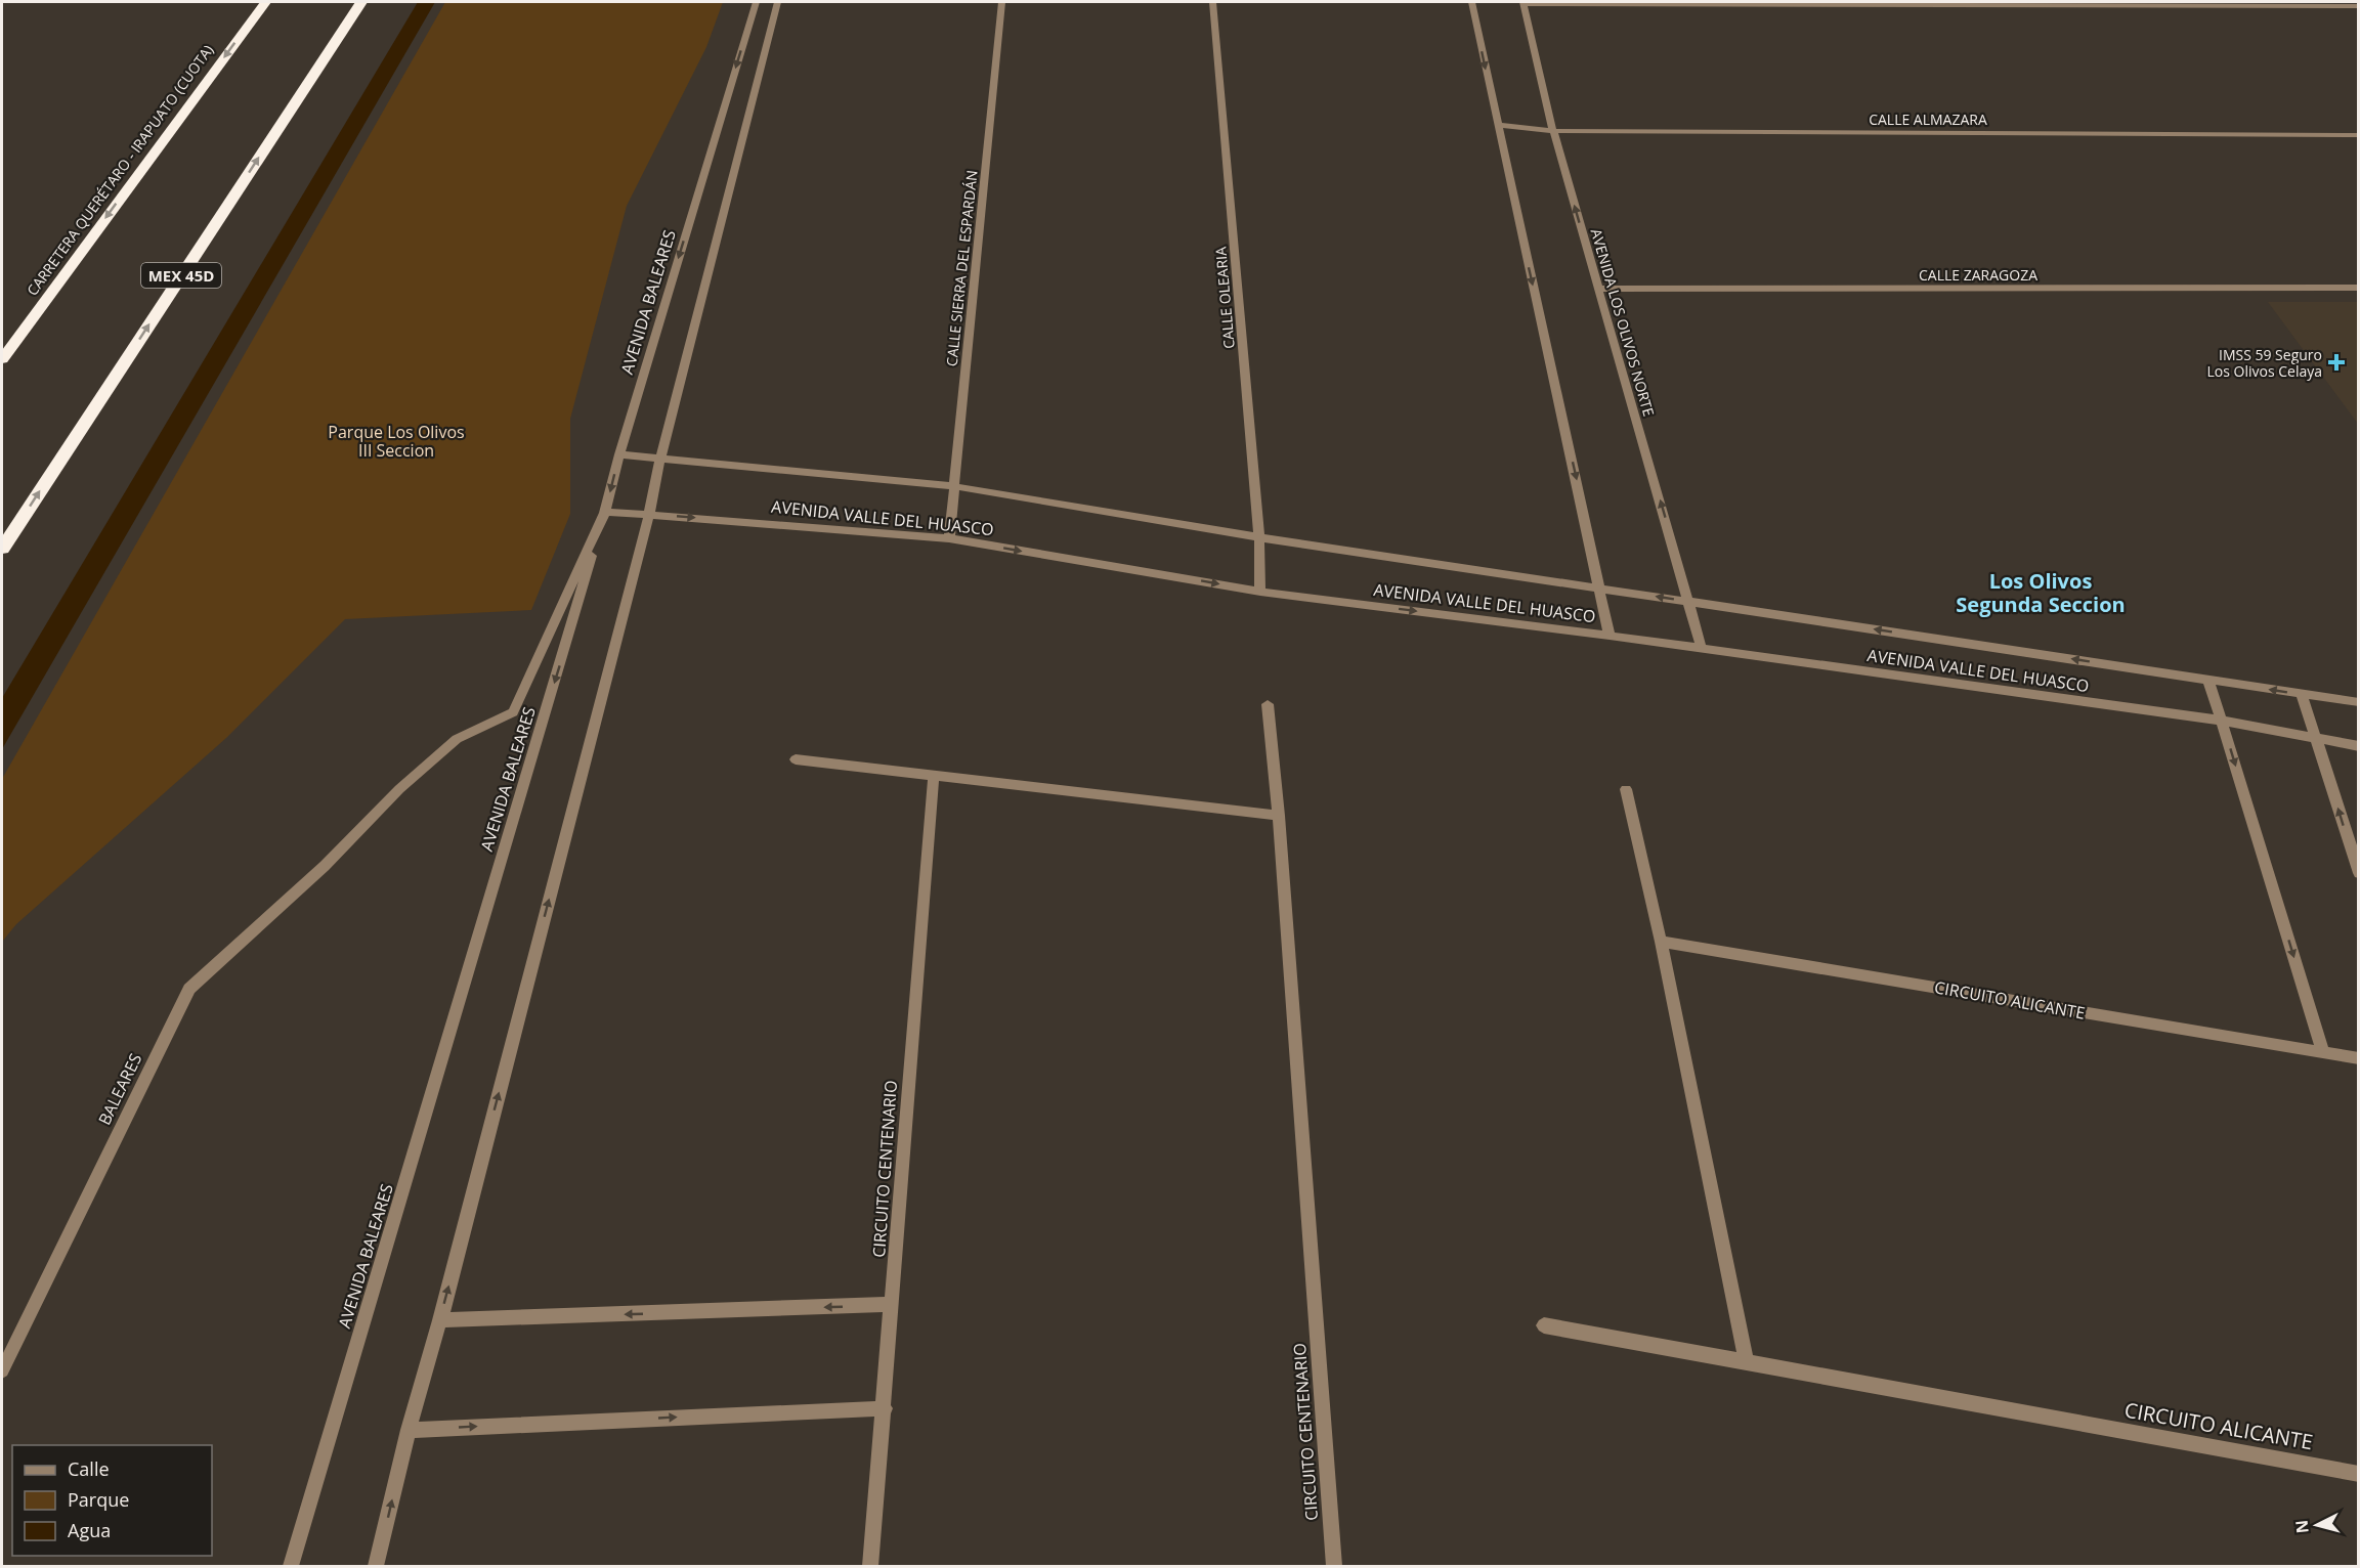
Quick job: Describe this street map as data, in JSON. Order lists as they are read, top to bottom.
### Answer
{
  "streets": {
    "highway": ["CARRETERA QUERÉTARO - IRAPUATO (CUOTA)", "MEX 45D"],
    "street": [
      "CALLE ALMAZARA",
      "CALLE SIERRA DEL ESPARDÁN",
      "CALLE ZARAGOZA",
      "CALLE OLEARIA",
      "AVENIDA BALEARES",
      "AVENIDA LOS OLIVOS NORTE",
      "AVENIDA VALLE DEL HUASCO",
      "CIRCUITO ALICANTE",
      "BALEARES",
      "CIRCUITO CENTENARIO"
    ]
  },
  "crossings": [
    ["CALLE ALMAZARA", "AVENIDA LOS OLIVOS NORTE"],
    ["CALLE SIERRA DEL ESPARDÁN", "AVENIDA VALLE DEL HUASCO"],
    ["CALLE ZARAGOZA", "AVENIDA LOS OLIVOS NORTE"],
    ["CALLE OLEARIA", "AVENIDA VALLE DEL HUASCO"],
    ["AVENIDA BALEARES", "AVENIDA VALLE DEL HUASCO"],
    ["AVENIDA BALEARES", "BALEARES"],
    ["AVENIDA LOS OLIVOS NORTE", "AVENIDA VALLE DEL HUASCO"],
    ["AVENIDA VALLE DEL HUASCO", "BALEARES"]
  ],
  "districts": ["Los Olivos Segunda Seccion"],
  "parks": ["Parque Los Olivos III Seccion"],
  "places": {
    "health": ["IMSS 59 Seguro Los Olivos Celaya"]
  },
  "legend": ["Calle", "Parque", "Agua"],
  "north": "left"
}
